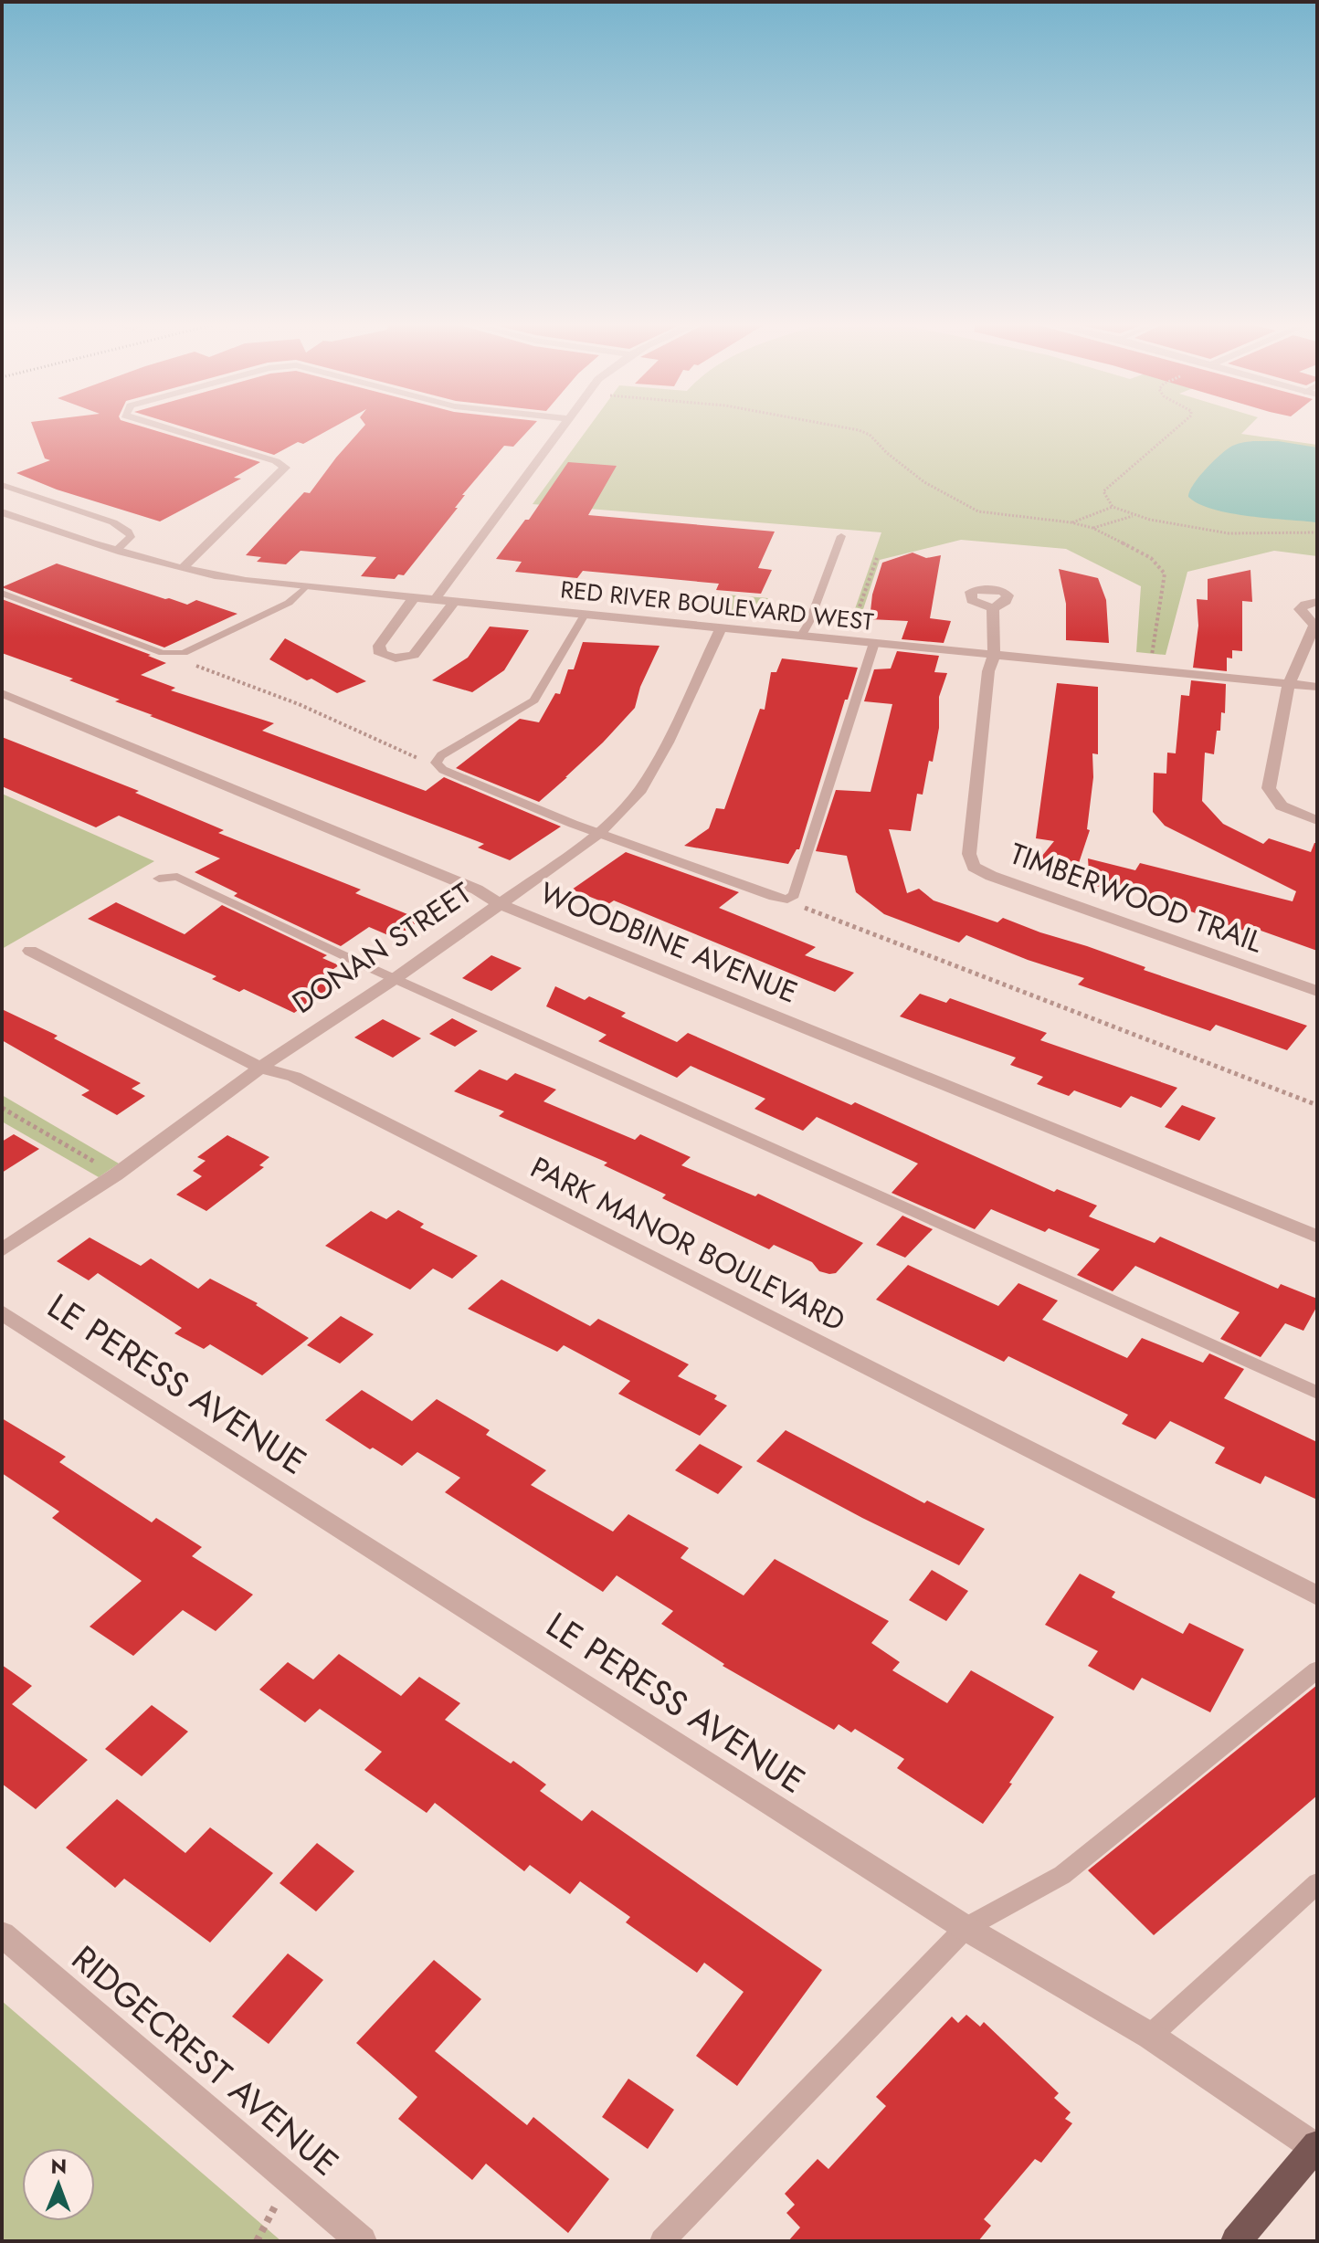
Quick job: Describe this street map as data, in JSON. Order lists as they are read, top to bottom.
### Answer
{
  "streets": {
    "street": [
      "RED RIVER BOULEVARD WEST",
      "TIMBERWOOD TRAIL",
      "WOODBINE AVENUE",
      "DONAN STREET",
      "PARK MANOR BOULEVARD",
      "LE PERESS AVENUE",
      "RIDGECREST AVENUE"
    ]
  },
  "crossings": [
    ["RED RIVER BOULEVARD WEST", "TIMBERWOOD TRAIL"],
    ["RED RIVER BOULEVARD WEST", "DONAN STREET"],
    ["WOODBINE AVENUE", "DONAN STREET"],
    ["DONAN STREET", "PARK MANOR BOULEVARD"]
  ],
  "north": "top"
}
